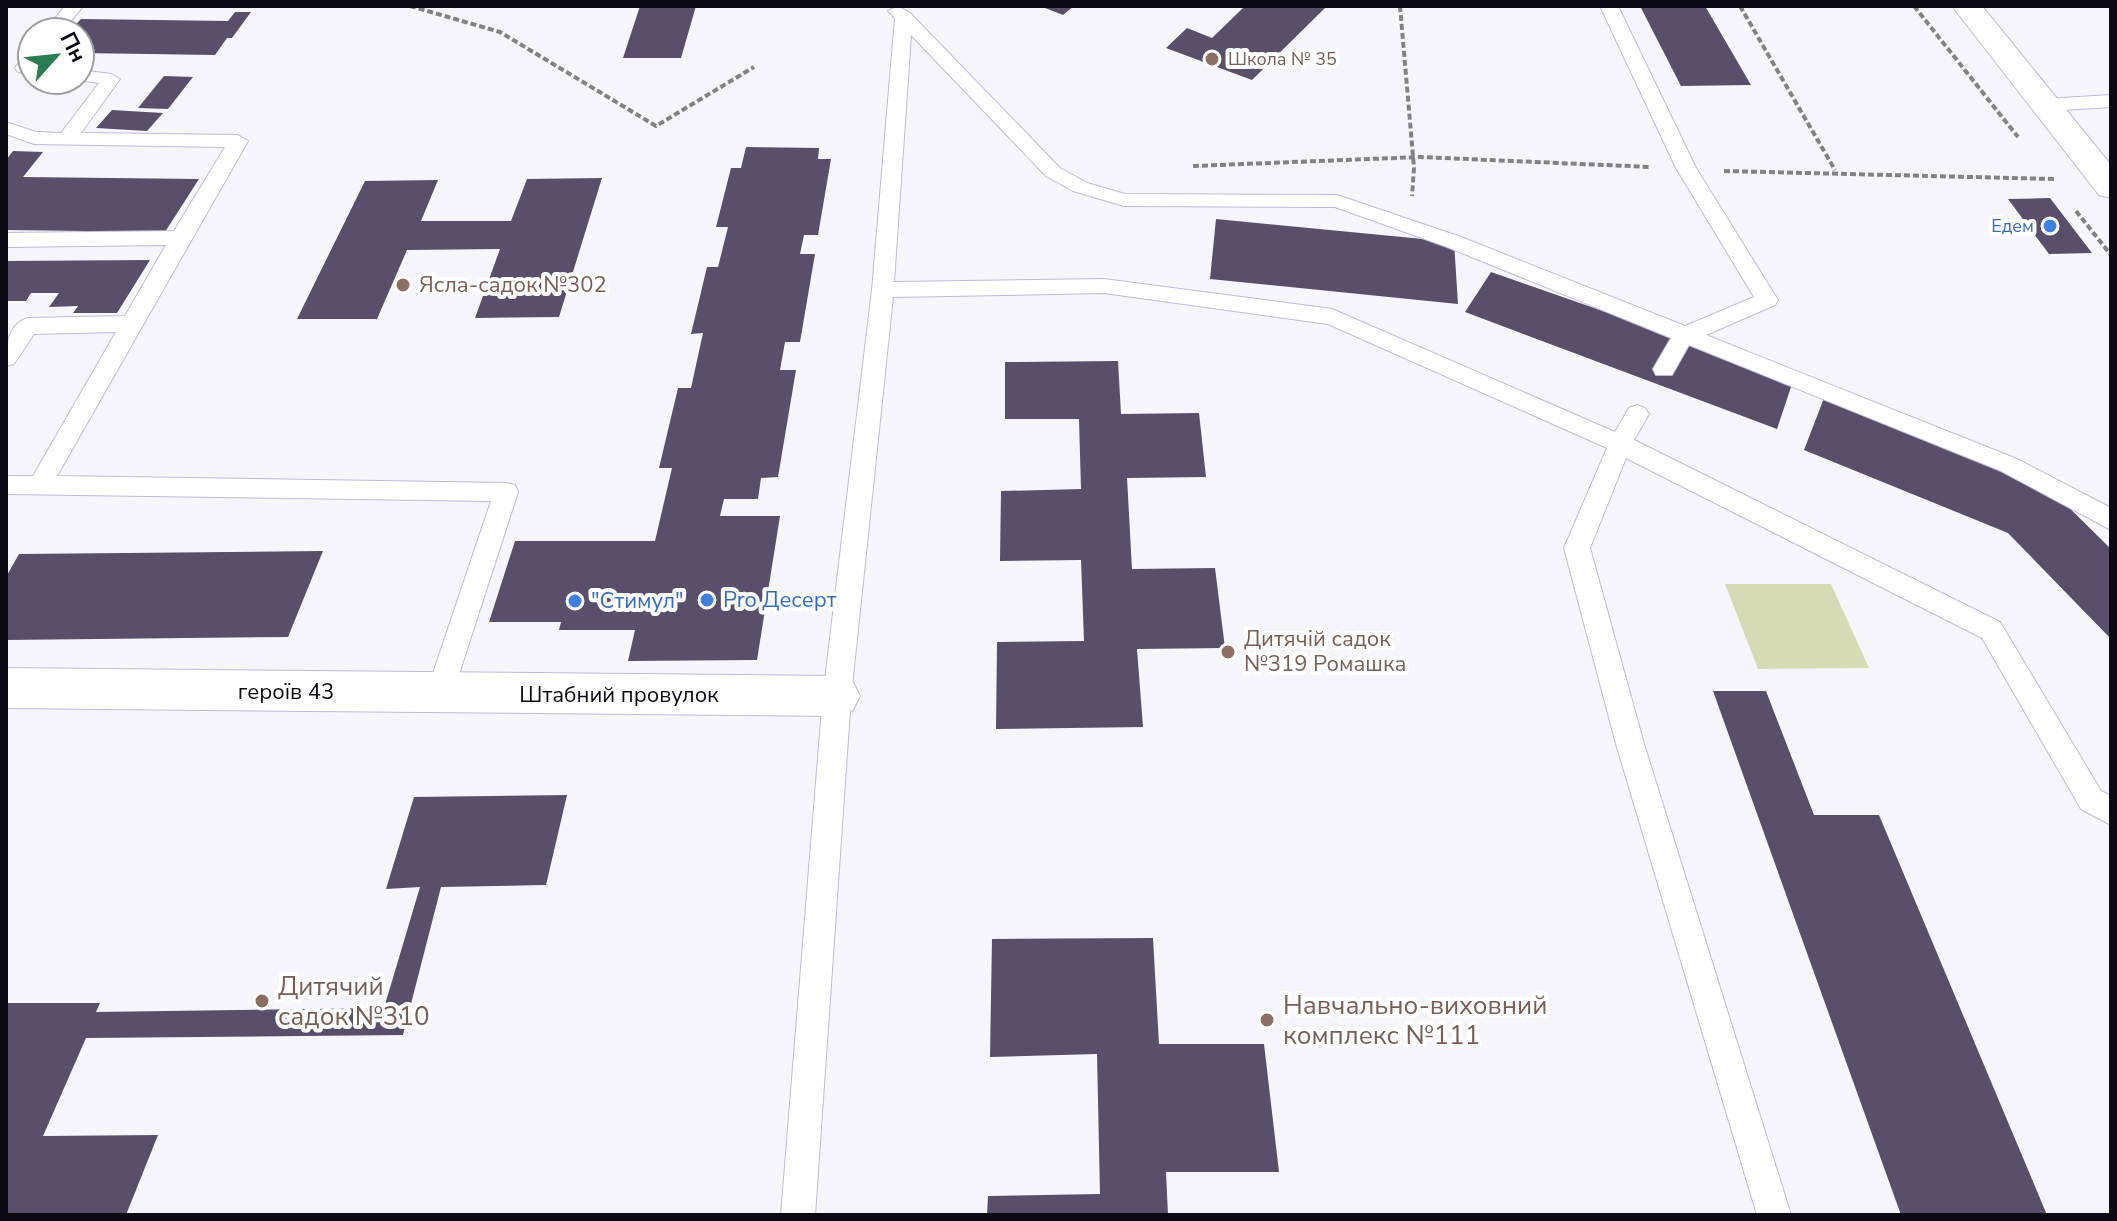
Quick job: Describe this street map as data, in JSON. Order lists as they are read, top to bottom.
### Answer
{
  "streets": {
    "street": ["героїв 43", "Штабний провулок"]
  },
  "crossings": [
    ["героїв 43", "Штабний провулок"]
  ],
  "places": [
    "Школа № 35",
    "Едем",
    "Ясла-садок №302",
    "Pro Десерт",
    "\"Стимул\"",
    "Дитячій садок №319 Ромашка",
    "Дитячий садок №310",
    "Навчально-виховний комплекс №111"
  ],
  "north": "top right"
}
